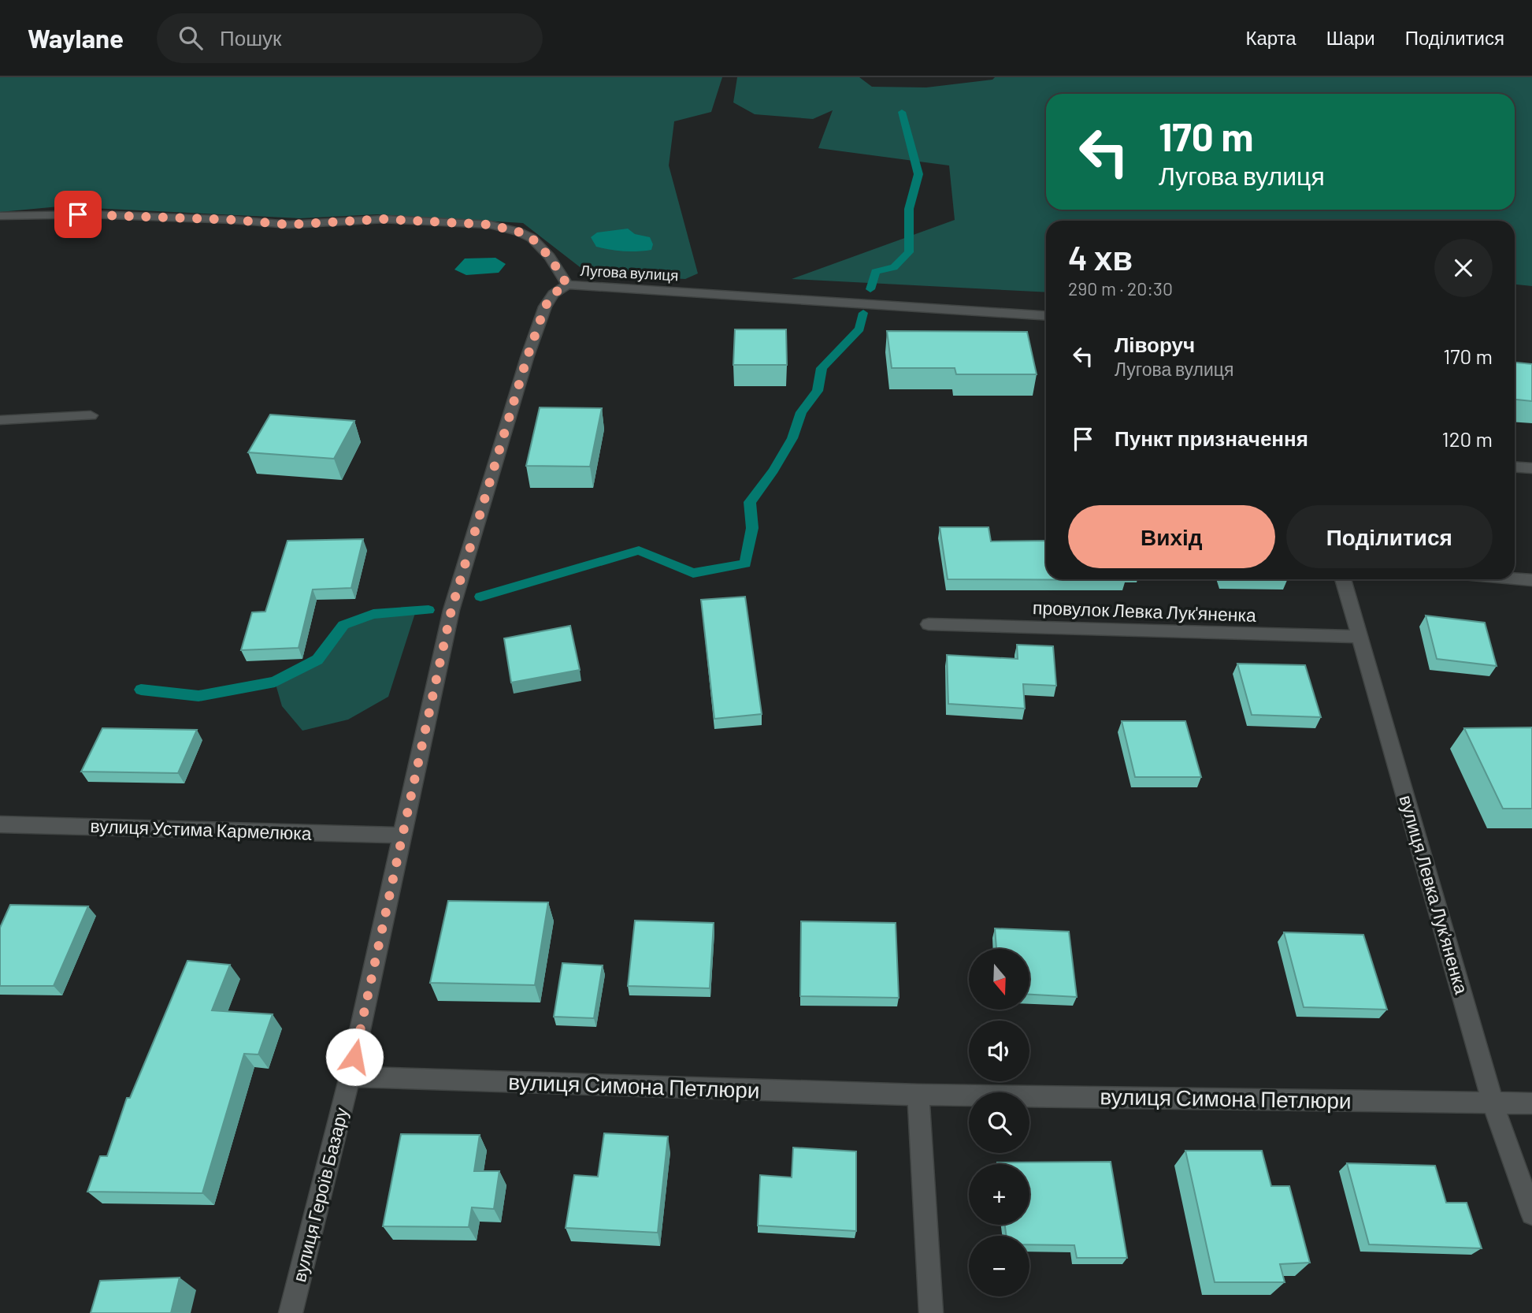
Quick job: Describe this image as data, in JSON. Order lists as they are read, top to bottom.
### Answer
{
  "streets": {
    "street": [
      "Лугова вулиця",
      "провулок Левка Лук'яненка",
      "вулиця Устима Кармелюка",
      "вулиця Левка Лук'яненка",
      "вулиця Симона Петлюри",
      "вулиця Героїв Базару"
    ]
  },
  "crossings": [
    ["Лугова вулиця", "вулиця Героїв Базару"],
    ["провулок Левка Лук'яненка", "вулиця Левка Лук'яненка"],
    ["вулиця Устима Кармелюка", "вулиця Героїв Базару"],
    ["вулиця Левка Лук'яненка", "вулиця Симона Петлюри"],
    ["вулиця Симона Петлюри", "вулиця Героїв Базару"]
  ],
  "north": "bottom",
  "page": {
    "header": "Waylane",
    "search": "Пошук",
    "nav": ["Карта", "Шари", "Поділитися"],
    "turn": ["170 m", "Лугова вулиця"],
    "heading": ["4 хв", "290 m · 20:30"],
    "list": [
      {
        "name": "Ліворуч",
        "note": "Лугова вулиця",
        "value": "170 m"
      },
      {
        "name": "Пункт призначення",
        "value": "120 m"
      }
    ],
    "buttons": ["Вихід", "Поділитися"],
    "map_buttons": ["+", "−"]
  }
}
